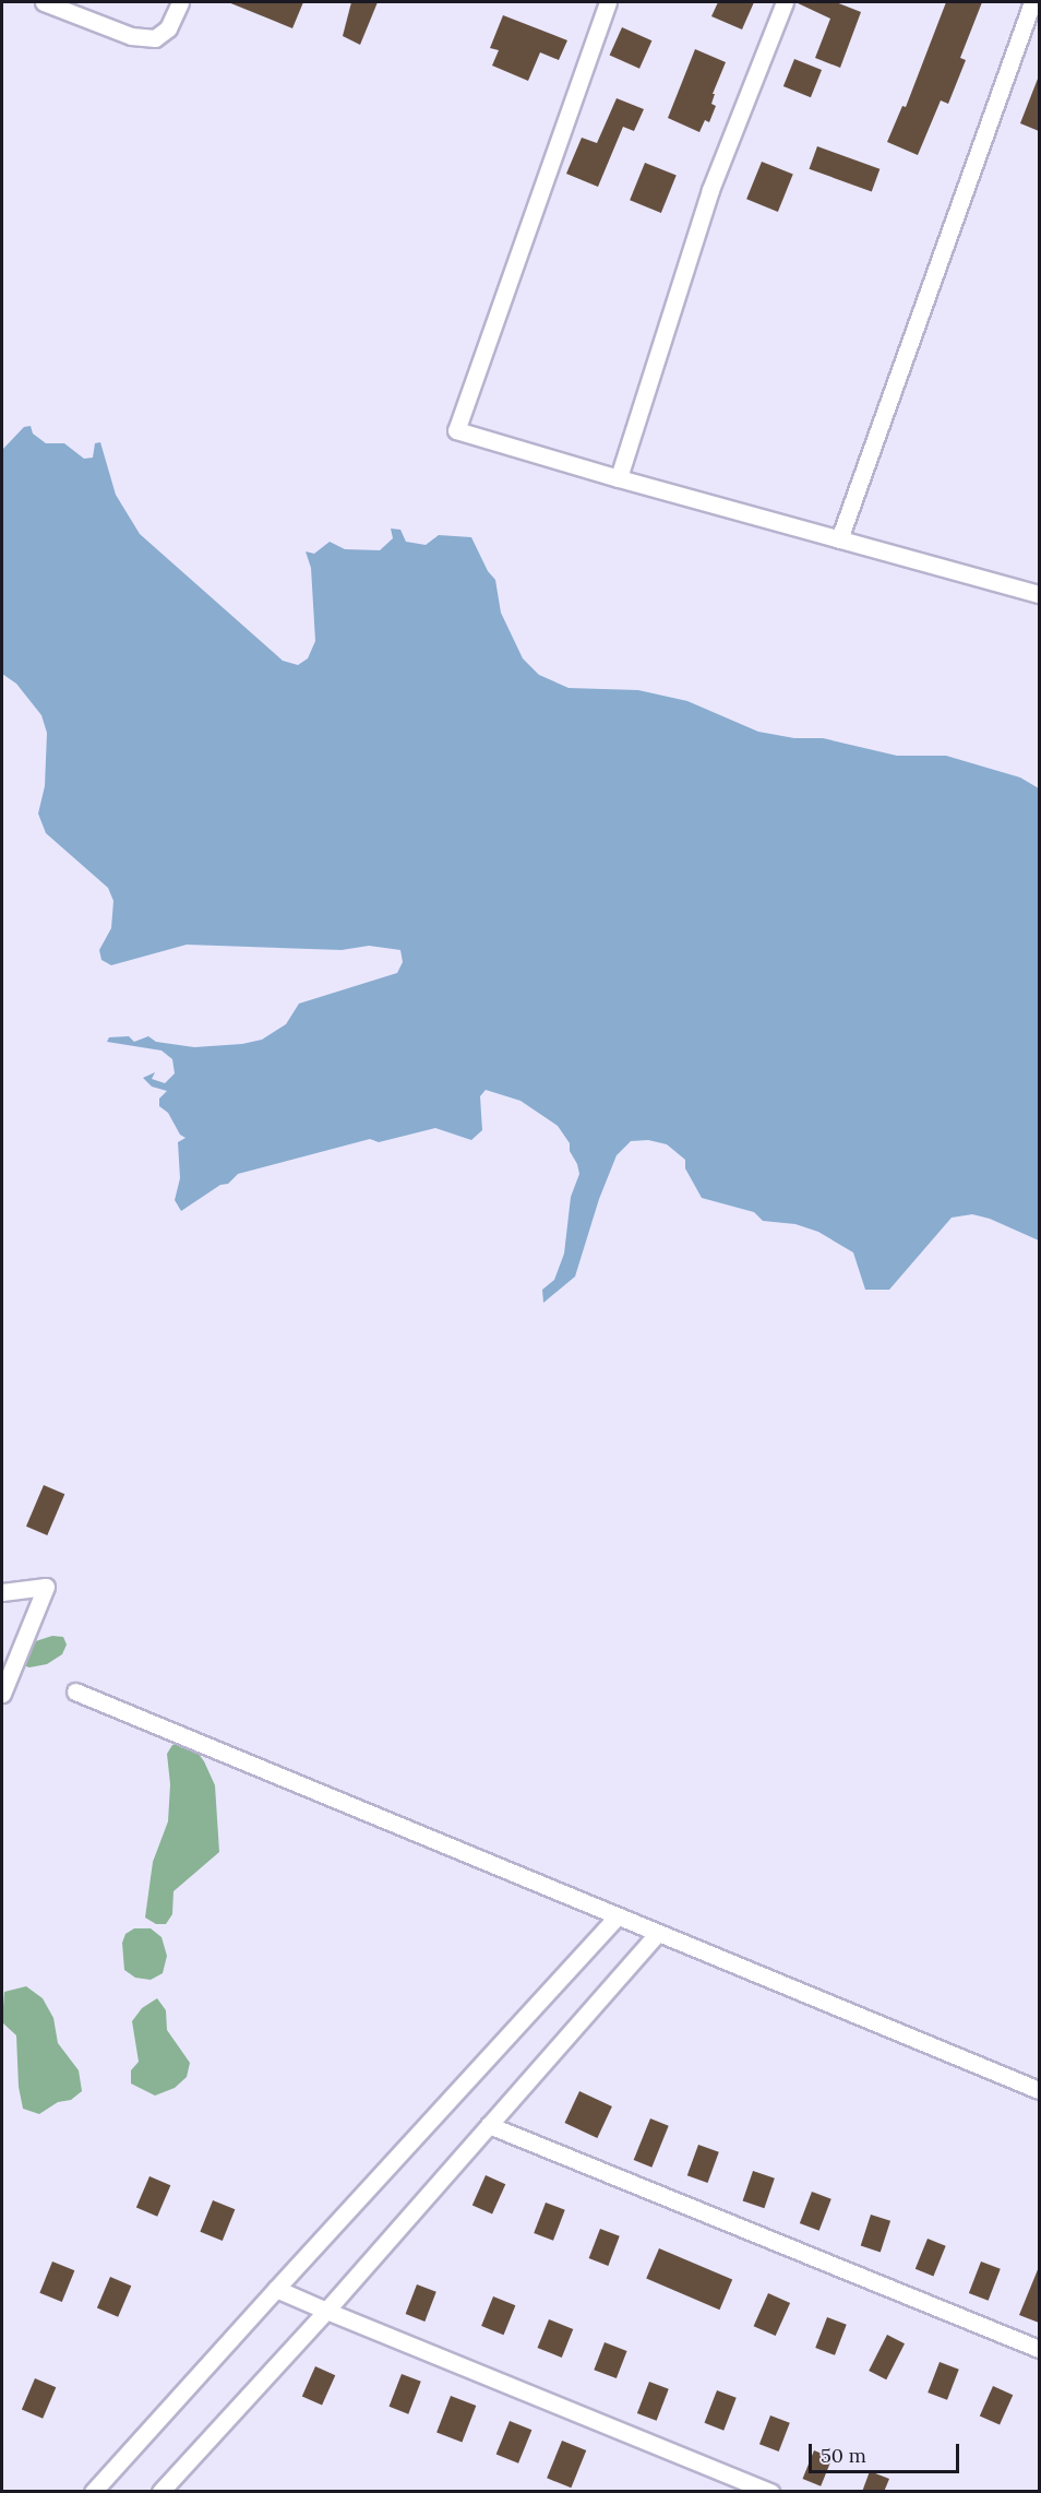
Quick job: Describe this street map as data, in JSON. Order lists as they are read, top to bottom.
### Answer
{
  "scale_bar": "50 m"
}
